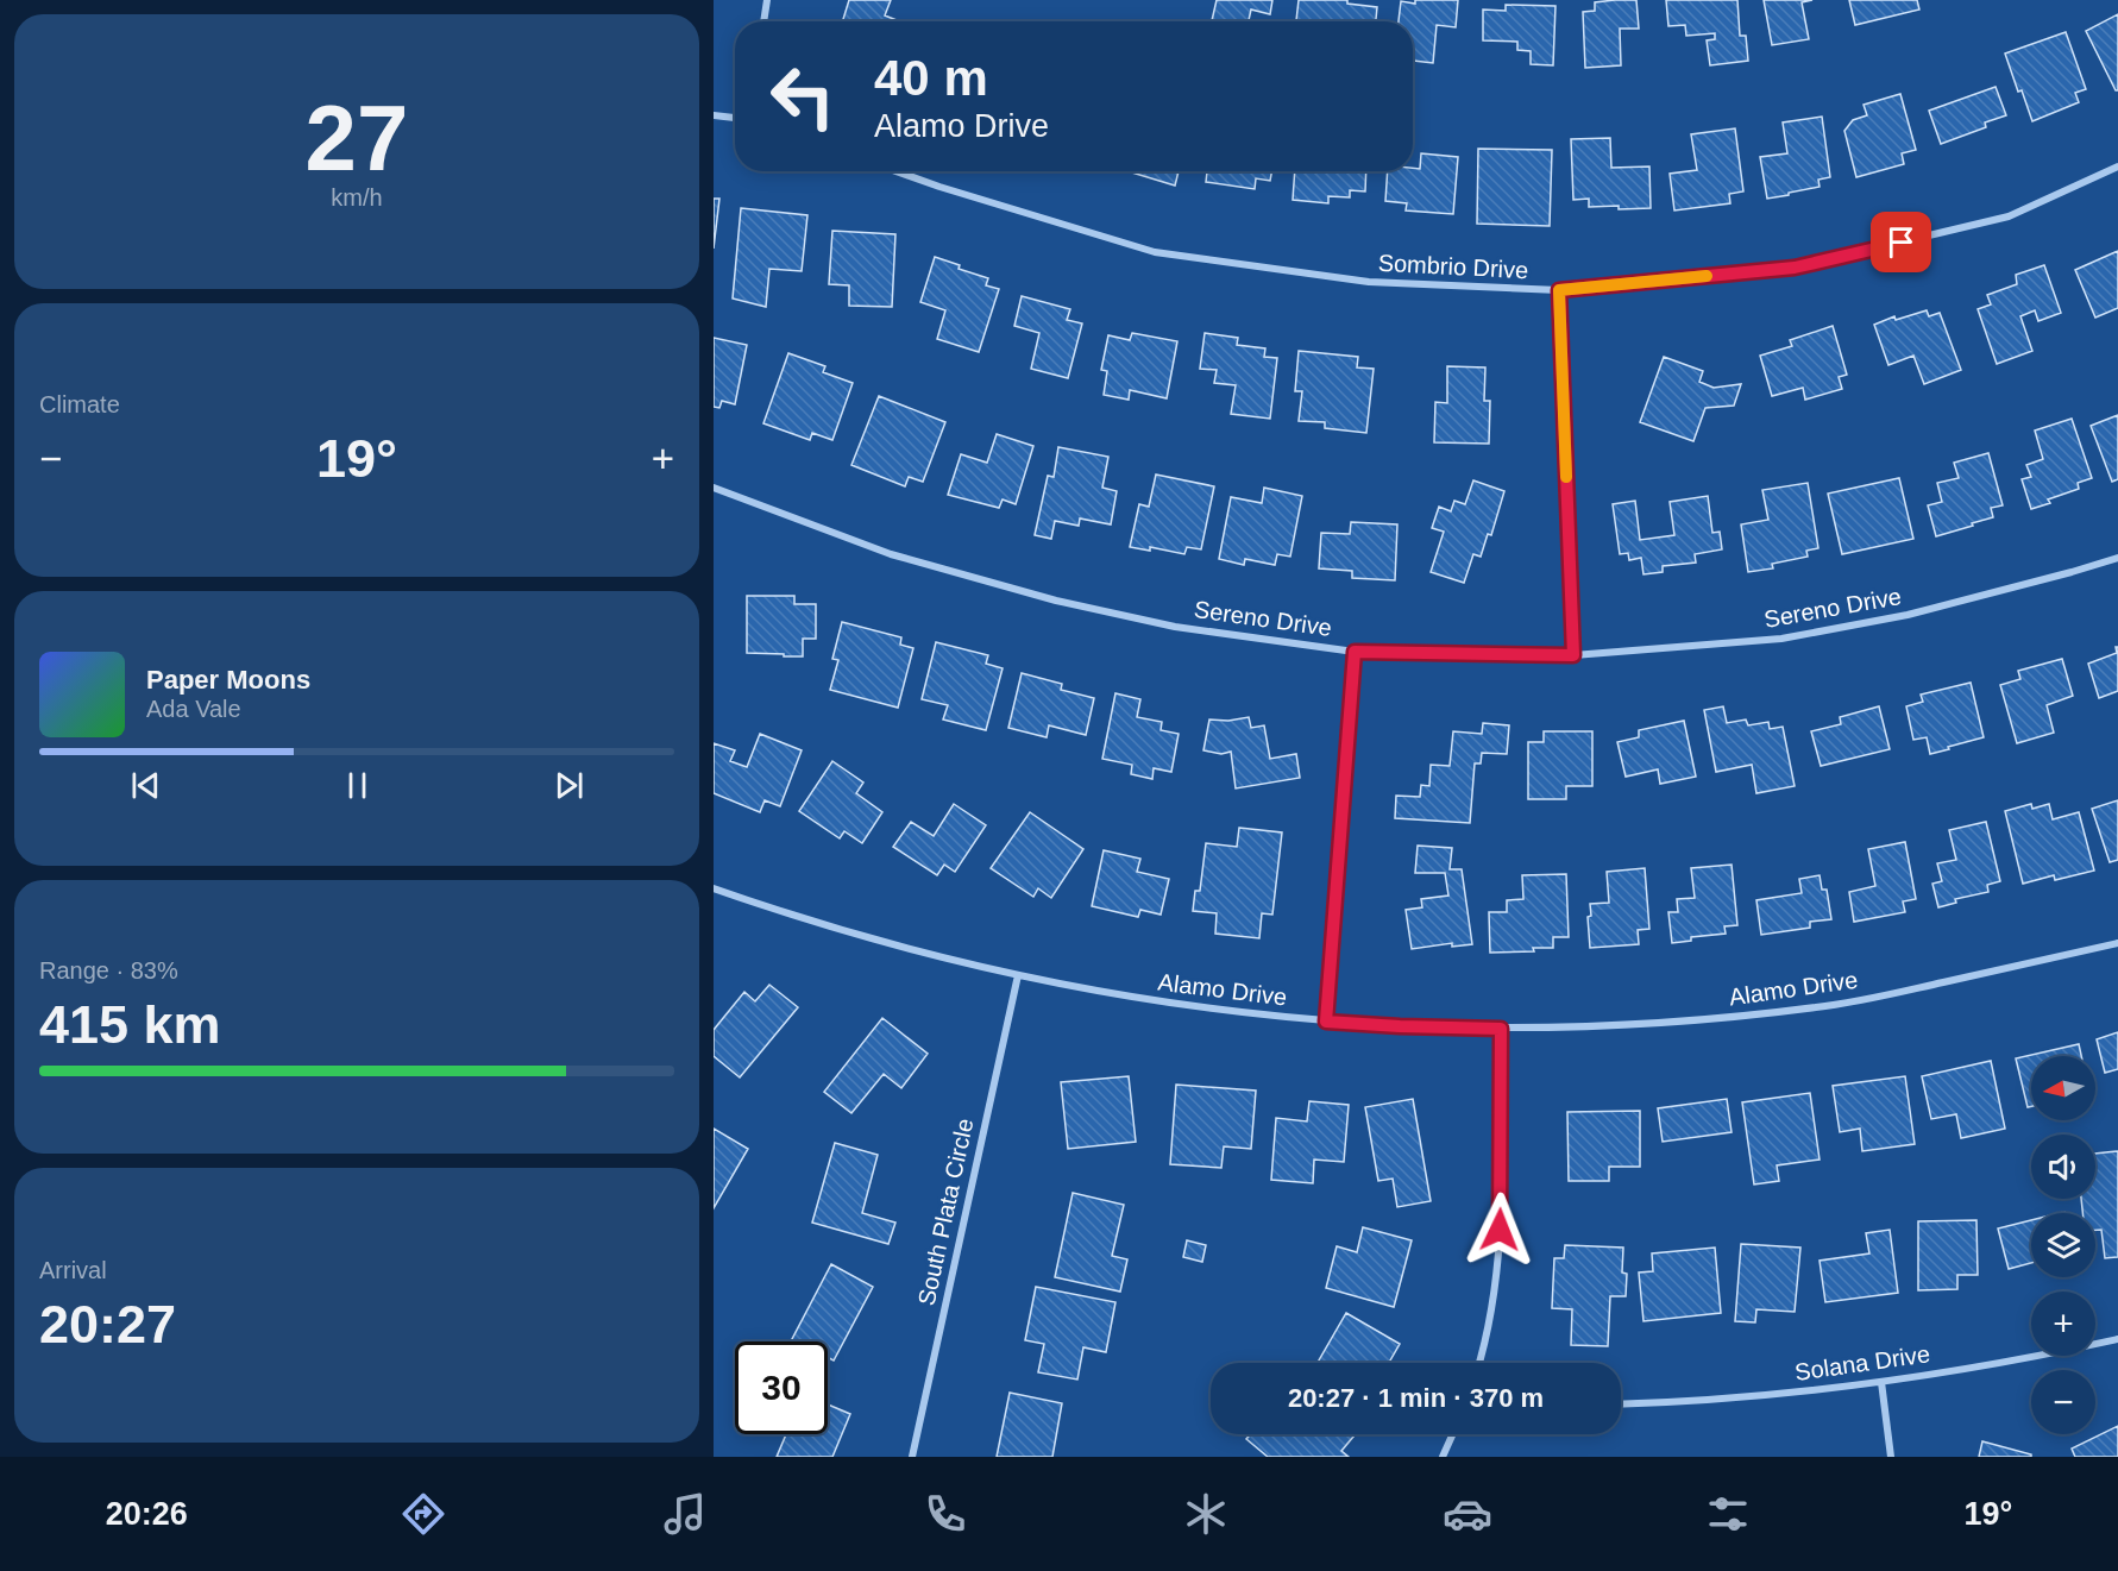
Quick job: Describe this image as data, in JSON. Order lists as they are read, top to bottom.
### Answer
{
  "streets": {
    "street": [
      "Sombrio Drive",
      "Sereno Drive",
      "Alamo Drive",
      "South Plata Circle",
      "Solana Drive"
    ]
  },
  "crossings": [
    ["Alamo Drive", "South Plata Circle"]
  ],
  "north": "left",
  "page": {
    "tile": [
      ["27", "km/h"],
      "Climate",
      ["Range · 83%", "415 km"],
      ["Arrival", "20:27"]
    ],
    "turn": ["40 m", "Alamo Drive"],
    "heat": ["−", "19°", "+"],
    "song": ["Paper Moons", "Ada Vale"],
    "map_buttons": ["+", "−"],
    "limit": "30",
    "trip": "20:27 · 1 min · 370 m",
    "tabs": ["20:26", "19°"]
  }
}
